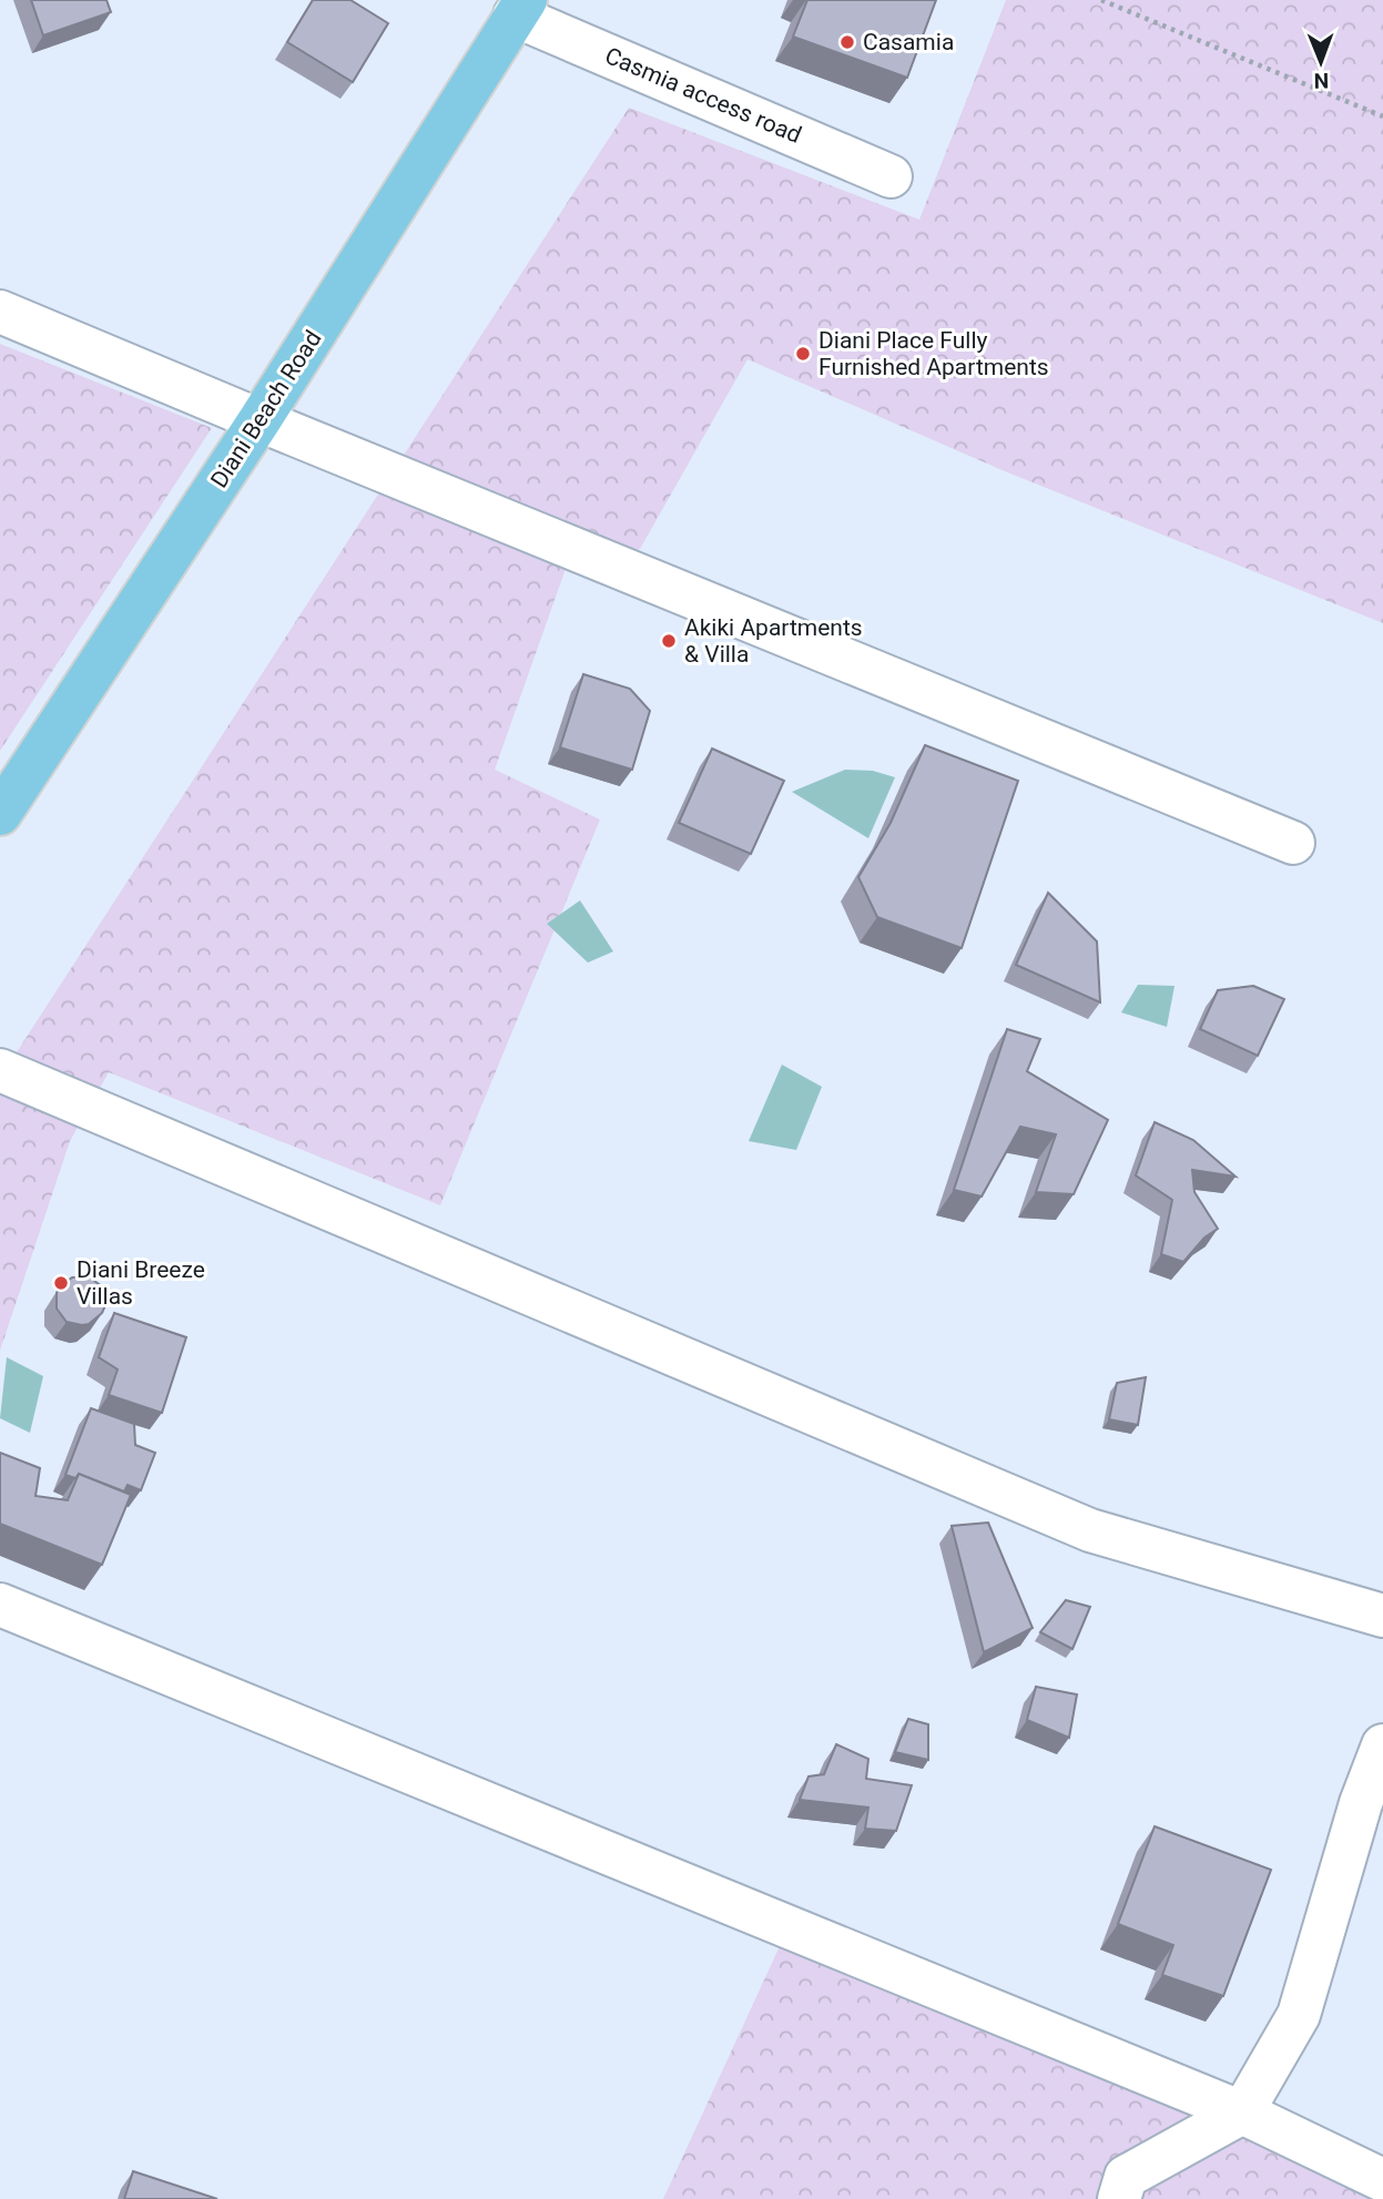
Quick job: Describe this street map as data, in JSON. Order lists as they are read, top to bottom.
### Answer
{
  "streets": {
    "main road": ["Diani Beach Road"],
    "street": ["Casmia access road"]
  },
  "crossings": [
    ["Casmia access road", "Diani Beach Road"]
  ],
  "places": [
    "Casamia",
    "Diani Place Fully Furnished Apartments",
    "Akiki Apartments & Villa",
    "Diani Breeze Villas"
  ],
  "north": "bottom"
}
